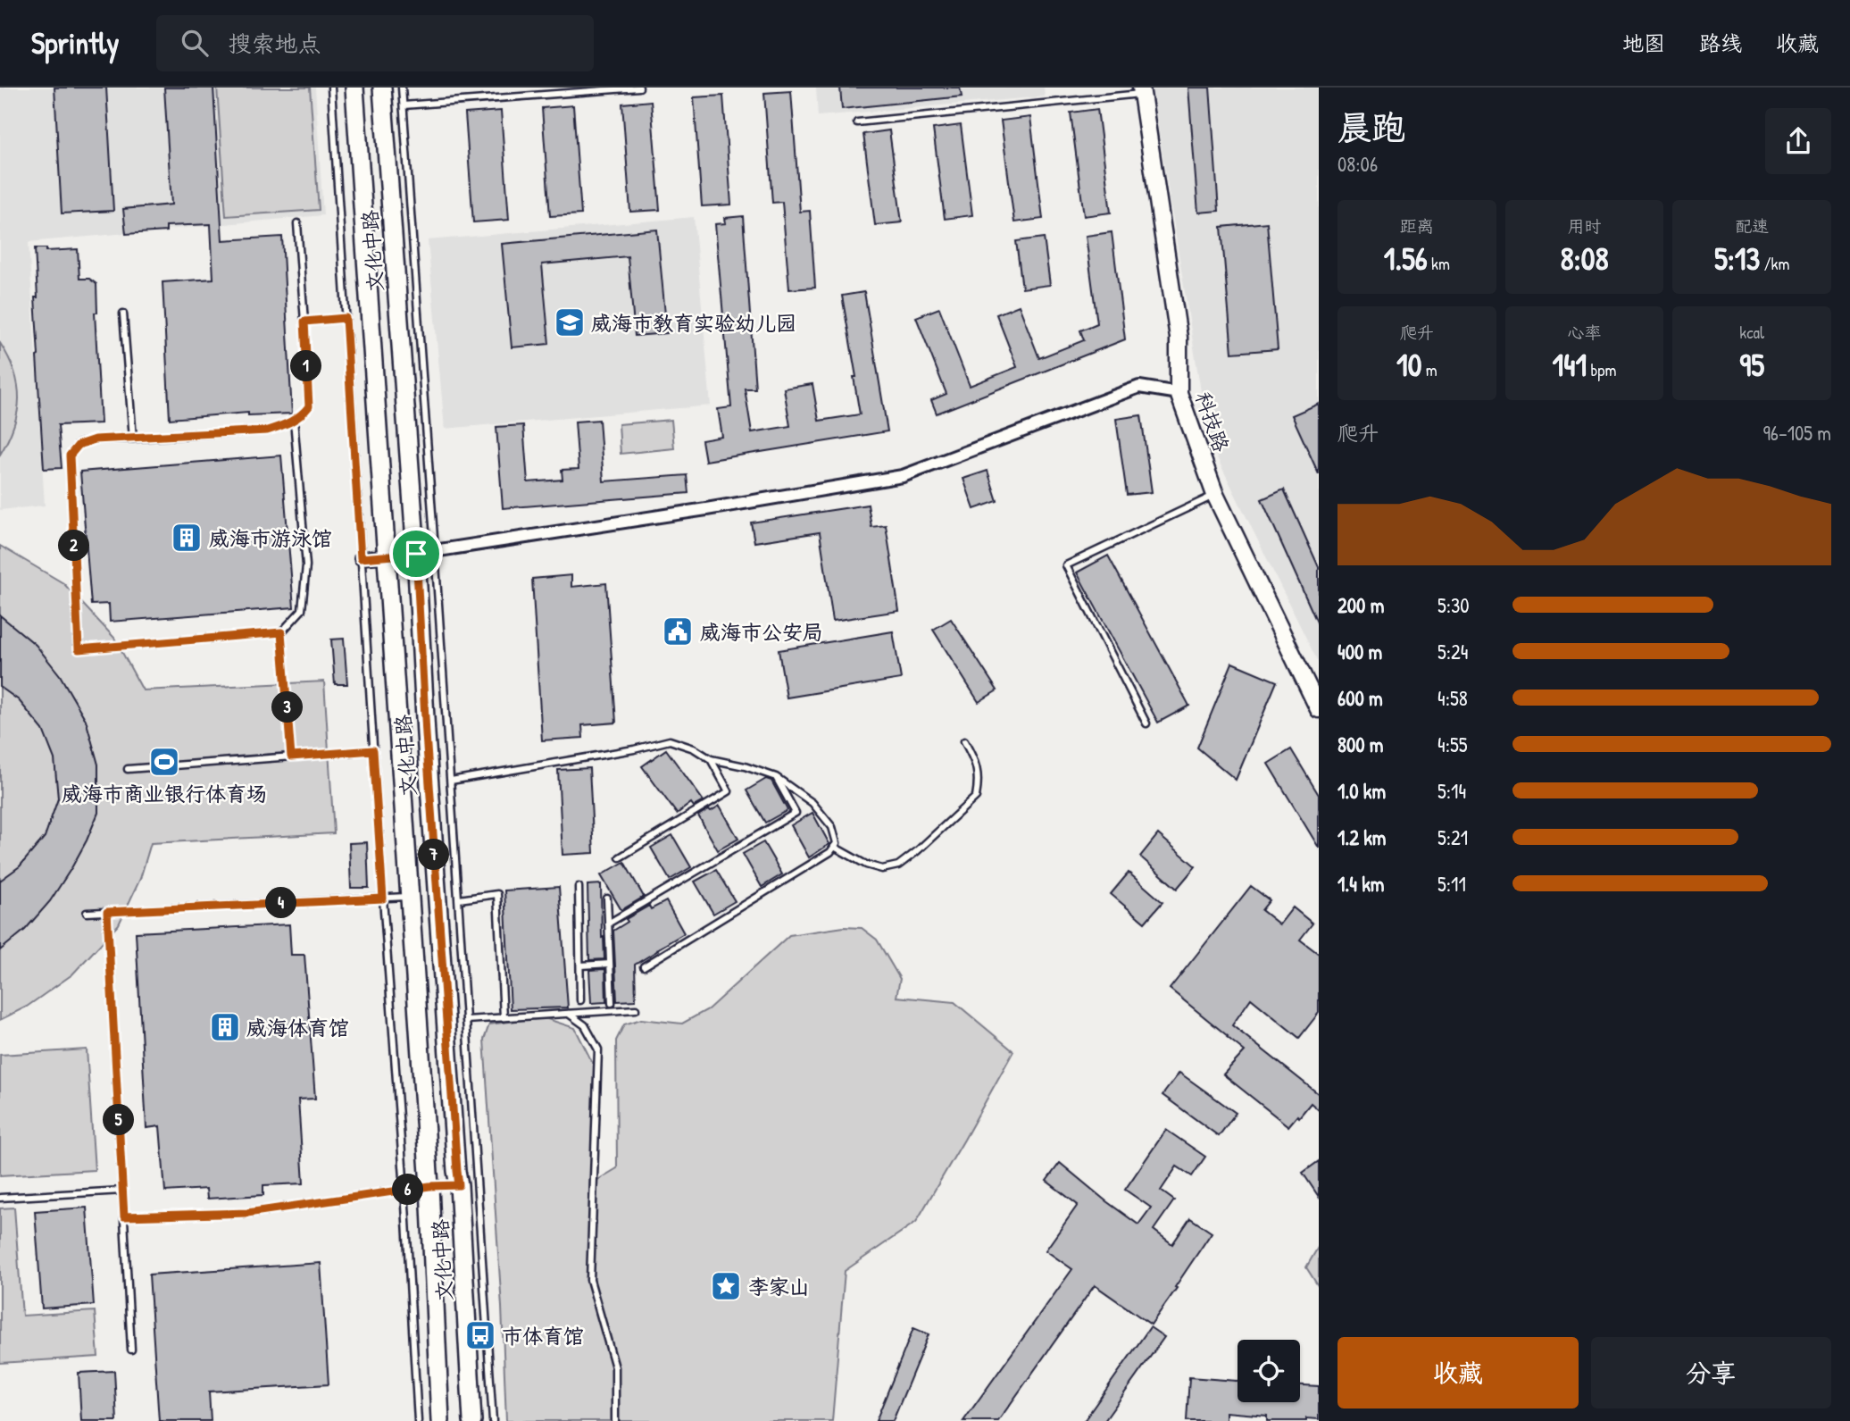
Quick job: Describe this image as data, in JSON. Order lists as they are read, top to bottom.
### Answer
{
  "streets": {
    "main road": ["文化中路", "科技路"]
  },
  "places": {
    "school or university": ["威海市教育实验幼儿园"],
    "building": ["威海市游泳馆", "威海体育馆"],
    "public building": ["威海市公安局"],
    "sports": ["威海市商业银行体育场"],
    "place": ["李家山"],
    "bus stop": ["市体育馆"]
  },
  "page": {
    "header": "Sprintly",
    "search": "搜索地点",
    "nav": ["地图", "路线", "收藏"],
    "heading": ["晨跑", "08:06"],
    "stats": [
      ["距离", "1.56 km"],
      ["用时", "8:08"],
      ["配速", "5:13 /km"],
      ["爬升", "10 m"],
      ["心率", "141 bpm"],
      ["kcal", "95"]
    ],
    "pins": [
      "1",
      "2",
      "3",
      "7",
      "4",
      "5",
      "6"
    ],
    "chart": ["爬升", "96–105 m"],
    "list": [
      {
        "name": "200 m",
        "note": "5:30"
      },
      {
        "name": "400 m",
        "note": "5:24"
      },
      {
        "name": "600 m",
        "note": "4:58"
      },
      {
        "name": "800 m",
        "note": "4:55"
      },
      {
        "name": "1.0 km",
        "note": "5:14"
      },
      {
        "name": "1.2 km",
        "note": "5:21"
      },
      {
        "name": "1.4 km",
        "note": "5:11"
      }
    ],
    "buttons": ["收藏", "分享"]
  }
}
